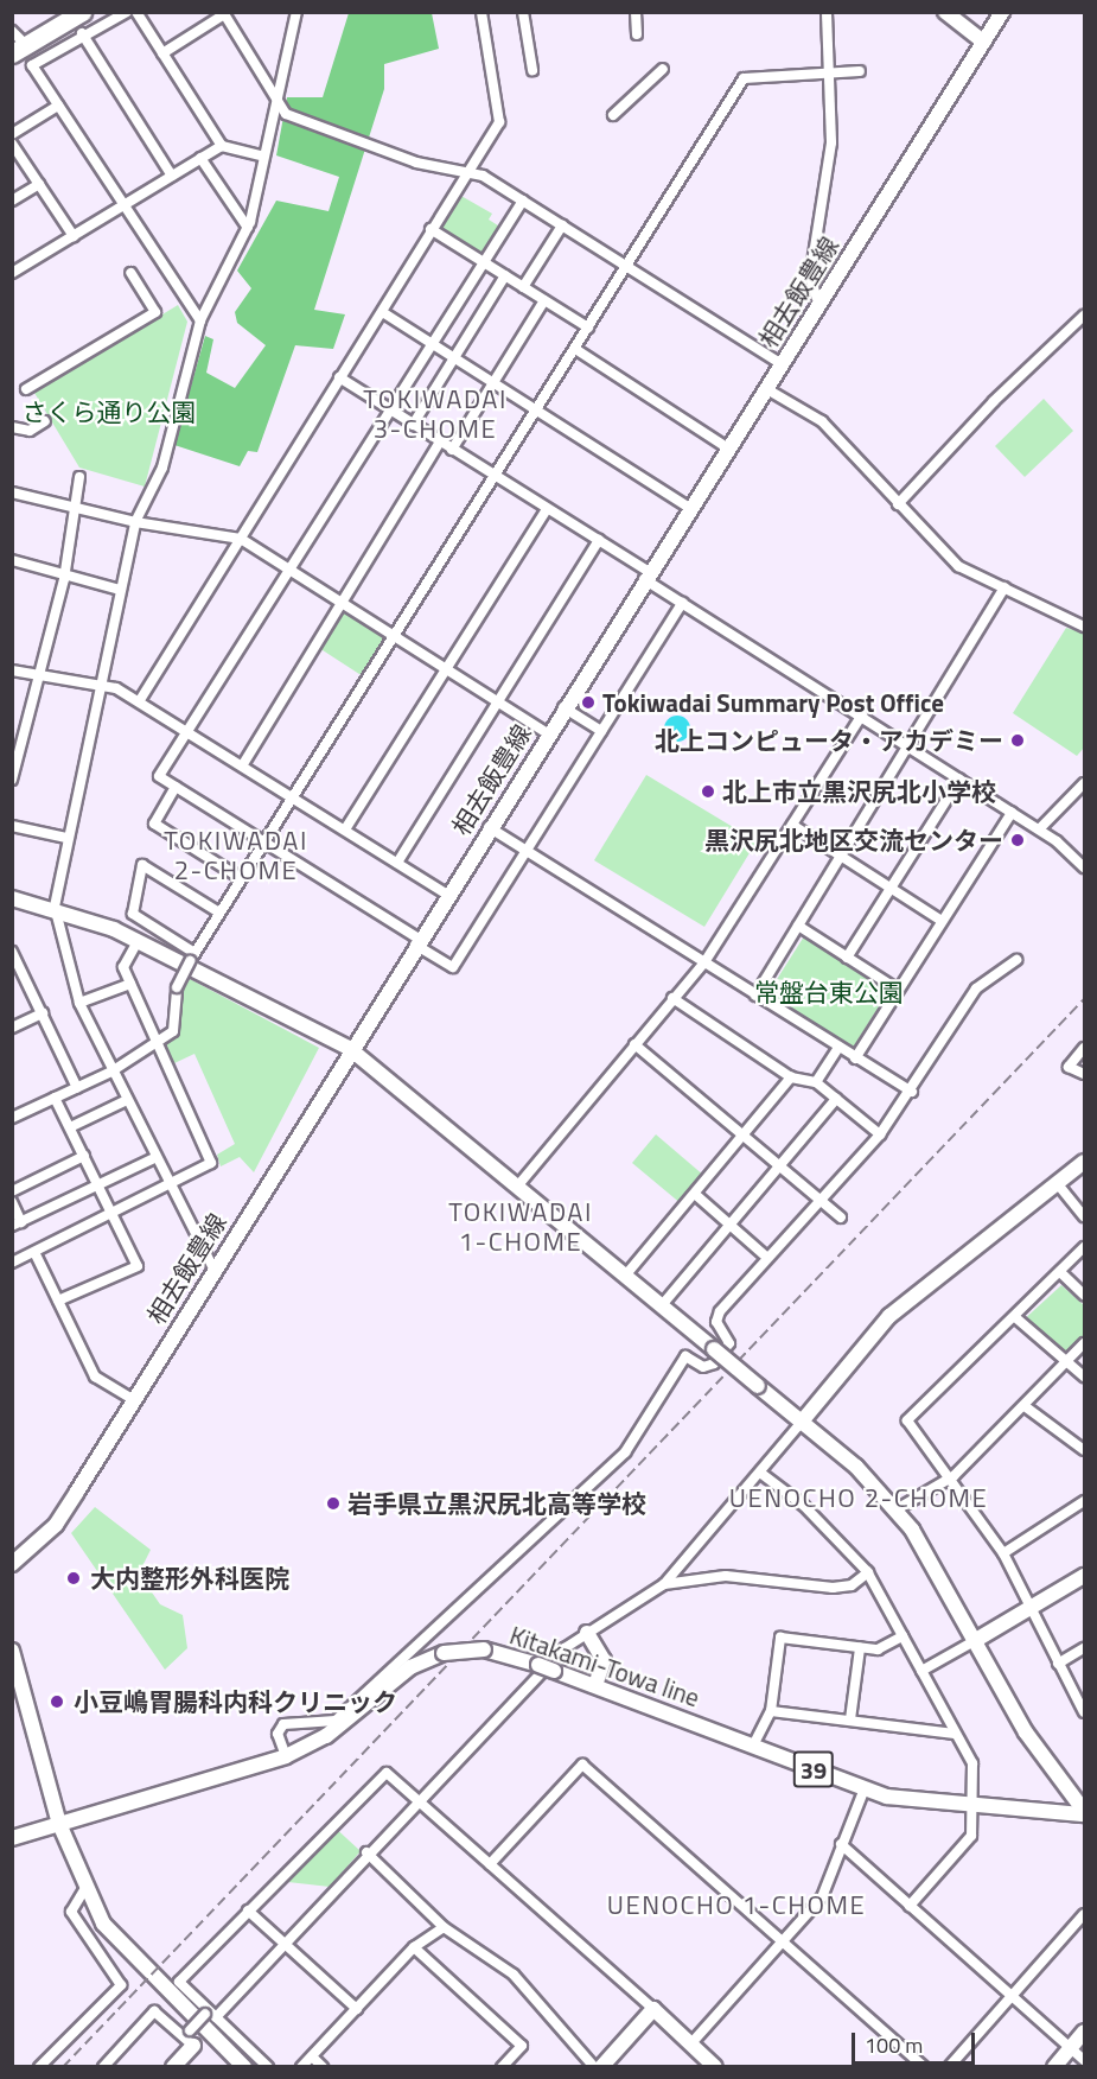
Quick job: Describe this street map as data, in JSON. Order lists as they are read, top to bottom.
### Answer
{
  "streets": {
    "main road": ["相去飯豊線", "Kitakami-Towa line", "39"]
  },
  "districts": [
    "TOKIWADAI 3-CHOME",
    "TOKIWADAI 2-CHOME",
    "TOKIWADAI 1-CHOME",
    "UENOCHO 2-CHOME",
    "UENOCHO 1-CHOME"
  ],
  "parks": ["さくら通り公園", "常盤台東公園"],
  "places": [
    "Tokiwadai Summary Post Office",
    "北上コンピュータ・アカデミー",
    "北上市立黒沢尻北小学校",
    "黒沢尻北地区交流センター",
    "岩手県立黒沢尻北高等学校",
    "大内整形外科医院",
    "小豆嶋胃腸科内科クリニック"
  ],
  "scale_bar": "100 m"
}
